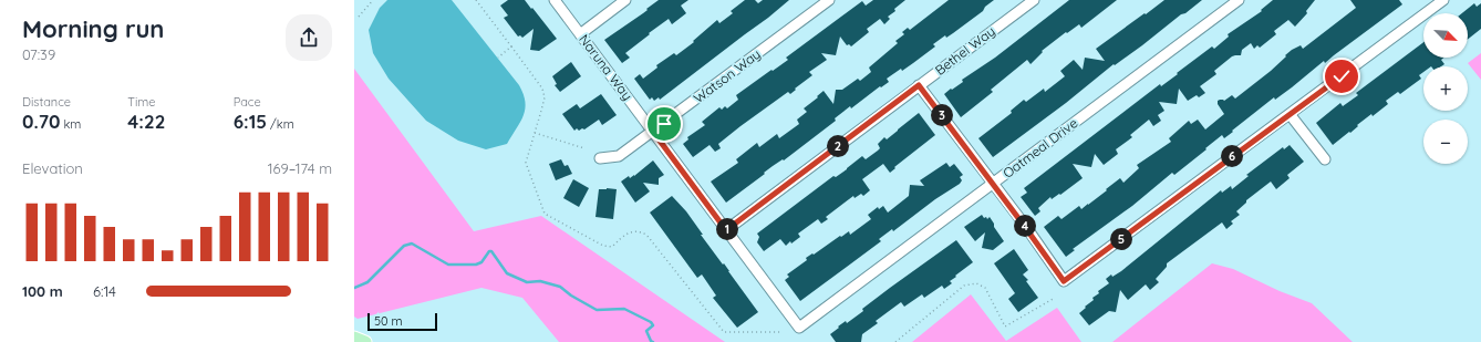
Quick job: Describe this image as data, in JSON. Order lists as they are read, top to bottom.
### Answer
{
  "streets": {
    "street": [
      "Bethel Way",
      "Naruna Way",
      "Watson Way",
      "Oatmeal Drive"
    ]
  },
  "crossings": [
    ["Bethel Way", "Naruna Way"],
    ["Naruna Way", "Watson Way"],
    ["Naruna Way", "Oatmeal Drive"]
  ],
  "scale_bar": "50 m",
  "north": "bottom right",
  "page": {
    "heading": ["Morning run", "07:39"],
    "map_buttons": ["+", "−"],
    "stats": [
      ["Distance", "0.70 km"],
      ["Time", "4:22"],
      ["Pace", "6:15 /km"]
    ],
    "pins": [
      "3",
      "2",
      "6",
      "4",
      "1",
      "5"
    ],
    "chart": ["Elevation", "169–174 m"],
    "list": [
      {
        "name": "100 m",
        "note": "6:14"
      }
    ],
    "scale": "50 m"
  }
}
